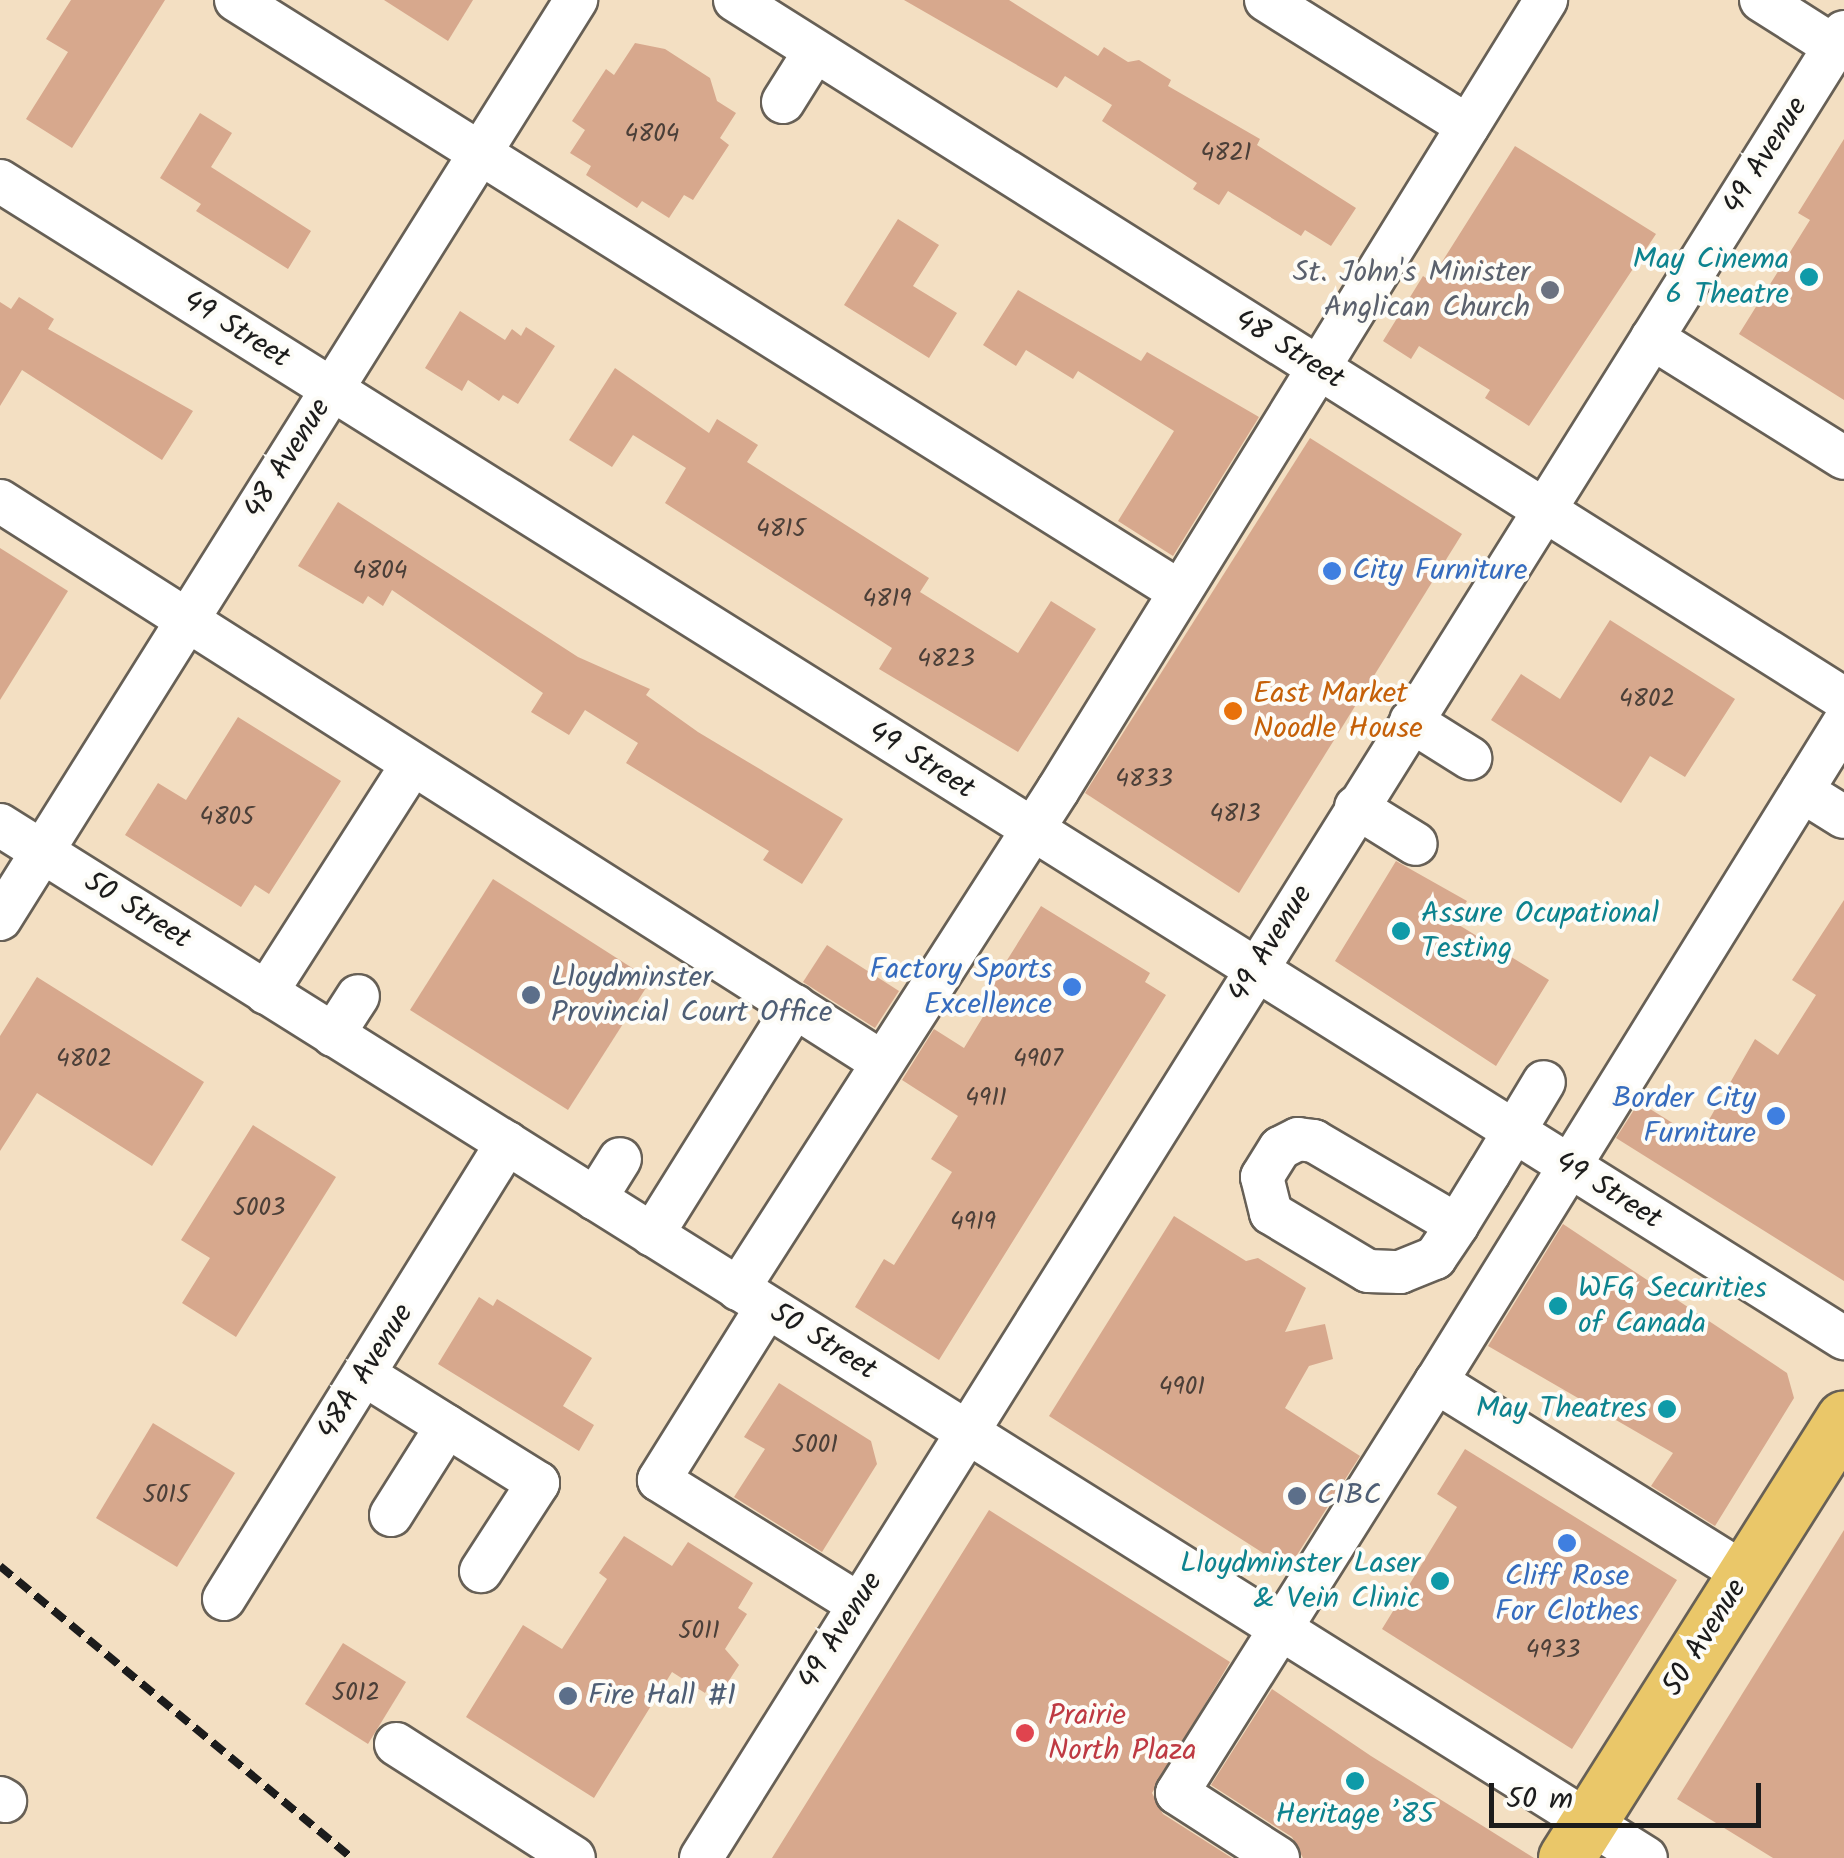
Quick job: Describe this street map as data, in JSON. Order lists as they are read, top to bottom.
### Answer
{
  "streets": {
    "main road": ["50 Avenue"],
    "street": [
      "49 Avenue",
      "49 Street",
      "48 Street",
      "48 Avenue",
      "50 Street",
      "48A Avenue"
    ]
  },
  "crossings": [
    ["49 Avenue", "49 Street"],
    ["49 Avenue", "48 Street"],
    ["49 Avenue", "50 Street"],
    ["49 Street", "48 Avenue"],
    ["48 Avenue", "50 Street"],
    ["50 Street", "48A Avenue"],
    ["50 Street", "50 Avenue"]
  ],
  "places": [
    "May Cinema 6 Theatre",
    "St. John's Minister Anglican Church",
    "City Furniture",
    "East Market Noodle House",
    "Assure Ocupational Testing",
    "Factory Sports Excellence",
    "Lloydminster Provincial Court Office",
    "Border City Furniture",
    "WFG Securities of Canada",
    "May Theatres",
    "CIBC",
    "Cliff Rose For Clothes",
    "Lloydminster Laser & Vein Clinic",
    "Fire Hall #1",
    "Prairie North Plaza",
    "Heritage ’85"
  ],
  "house_numbers": [
    "4804",
    "4821",
    "4815",
    "4804",
    "4819",
    "4823",
    "4802",
    "4833",
    "4813",
    "4805",
    "4802",
    "4907",
    "4911",
    "5003",
    "4919",
    "4901",
    "5001",
    "5015",
    "5011",
    "4933",
    "5012"
  ],
  "scale_bar": "50 m"
}
